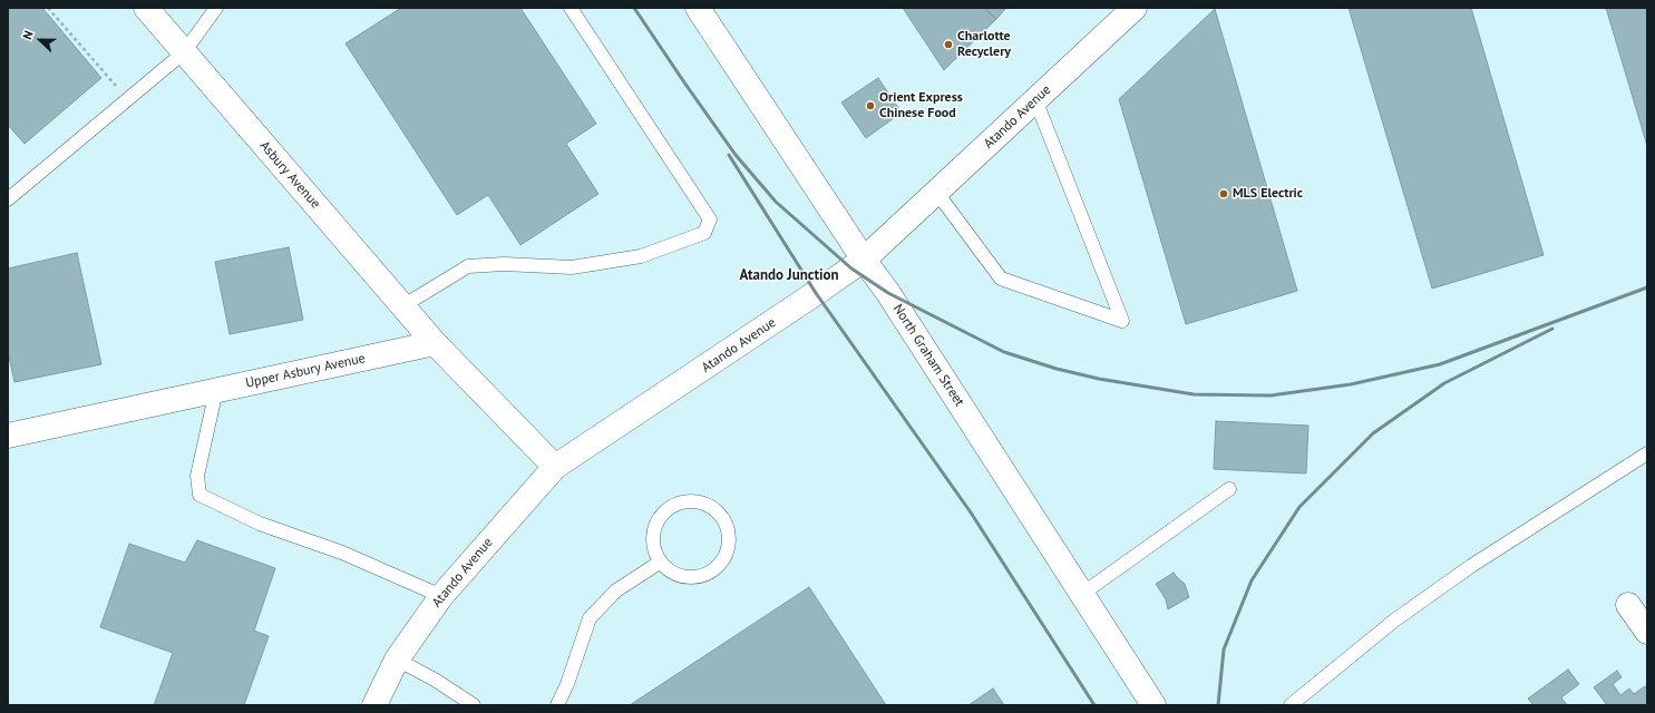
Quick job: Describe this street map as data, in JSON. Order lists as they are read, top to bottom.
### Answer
{
  "streets": {
    "main road": [
      "Atando Avenue",
      "Asbury Avenue",
      "North Graham Street",
      "Upper Asbury Avenue"
    ]
  },
  "crossings": [
    ["Atando Avenue", "North Graham Street"],
    ["Asbury Avenue", "Upper Asbury Avenue"]
  ],
  "districts": ["Atando Junction"],
  "places": ["Charlotte Recyclery", "Orient Express Chinese Food", "MLS Electric"],
  "north": "left"
}
